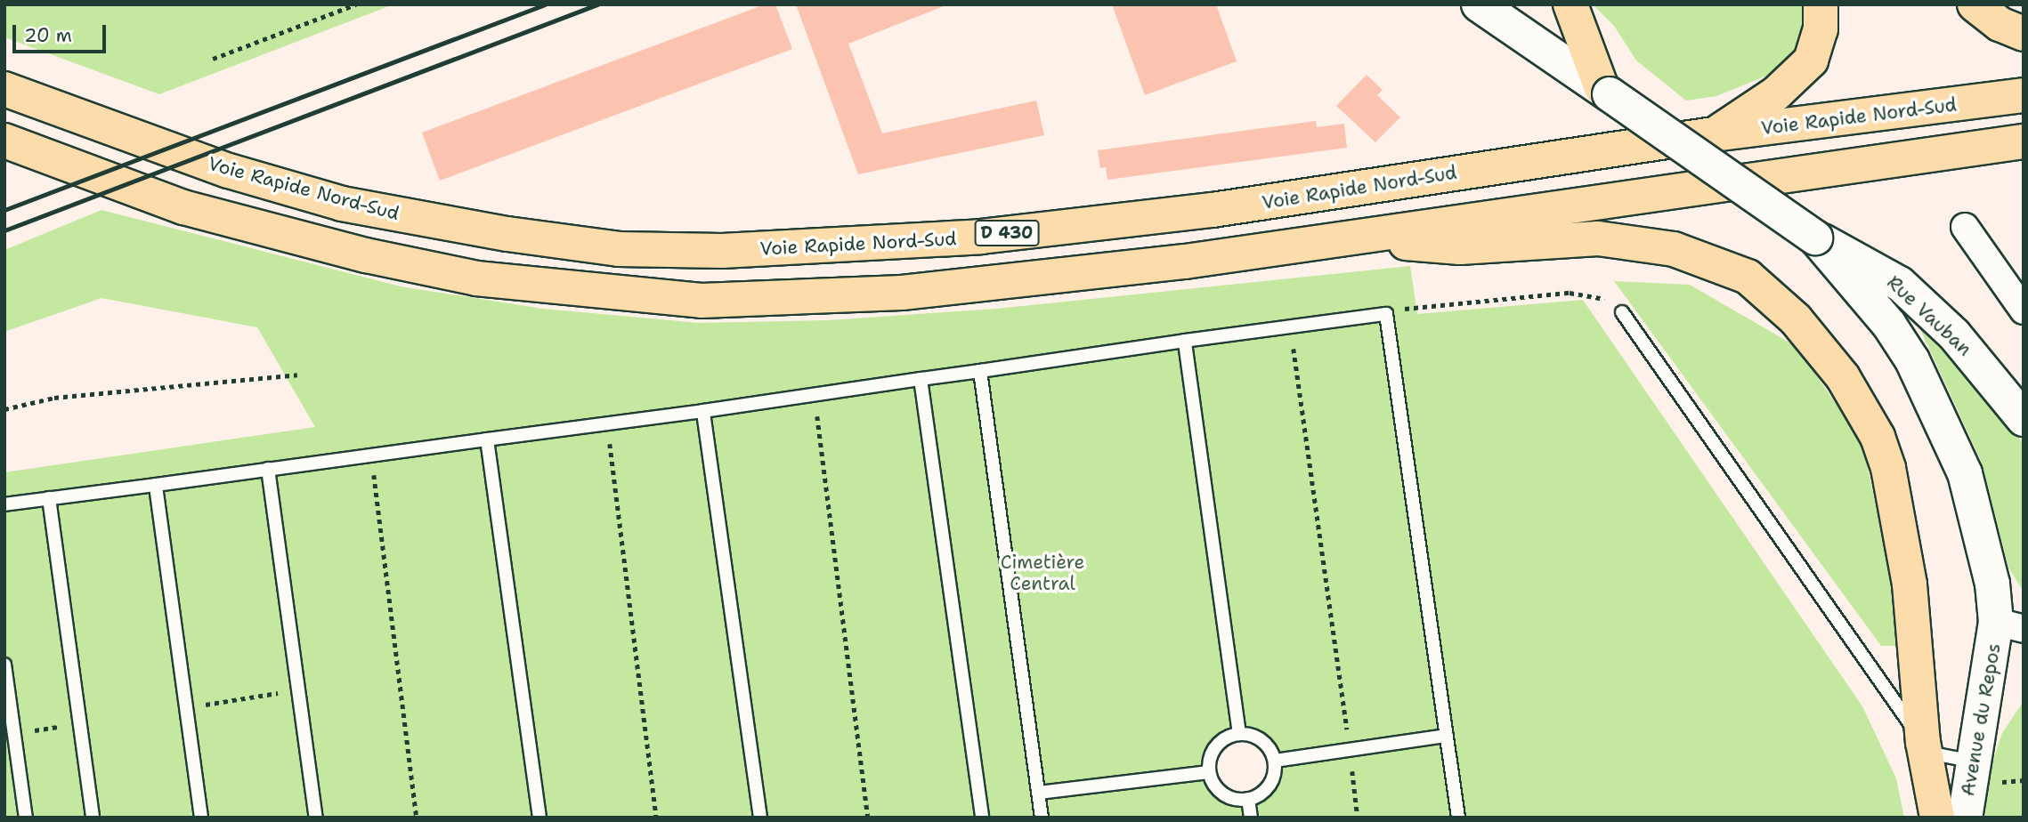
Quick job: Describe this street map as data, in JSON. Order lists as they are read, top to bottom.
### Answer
{
  "streets": {
    "highway": ["Voie Rapide Nord-Sud", "D 430"],
    "main road": ["Rue Vauban", "Avenue du Repos"]
  },
  "crossings": [
    ["Rue Vauban", "Avenue du Repos"]
  ],
  "parks": ["Cimetière Central"],
  "scale_bar": "20 m"
}
